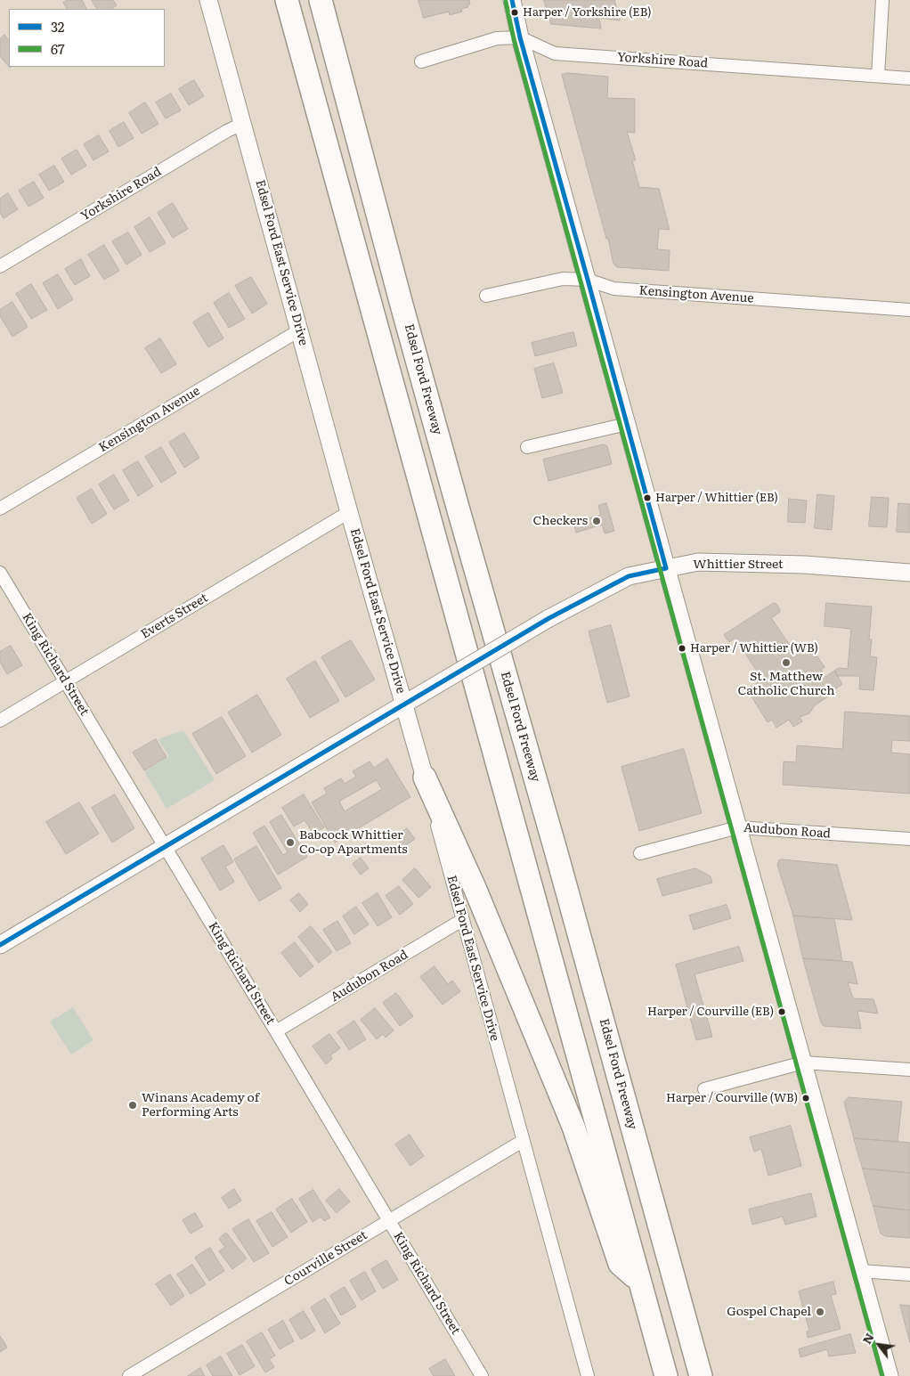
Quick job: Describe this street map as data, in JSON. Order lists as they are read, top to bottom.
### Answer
{
  "streets": {
    "highway": ["Edsel Ford Freeway"],
    "street": [
      "Yorkshire Road",
      "Edsel Ford East Service Drive",
      "Kensington Avenue",
      "Whittier Street",
      "Everts Street",
      "King Richard Street",
      "Audubon Road",
      "Courville Street"
    ]
  },
  "crossings": [
    ["Yorkshire Road", "Edsel Ford East Service Drive"],
    ["Edsel Ford East Service Drive", "Kensington Avenue"],
    ["Edsel Ford East Service Drive", "Whittier Street"],
    ["Edsel Ford East Service Drive", "Everts Street"],
    ["Edsel Ford East Service Drive", "Audubon Road"],
    ["Edsel Ford East Service Drive", "Courville Street"],
    ["Whittier Street", "King Richard Street"],
    ["Everts Street", "King Richard Street"],
    ["King Richard Street", "Audubon Road"],
    ["King Richard Street", "Courville Street"]
  ],
  "places": [
    "Harper / Yorkshire (EB)",
    "Harper / Whittier (EB)",
    "Checkers",
    "Harper / Whittier (WB)",
    "St. Matthew Catholic Church",
    "Babcock Whittier Co-op Apartments",
    "Harper / Courville (EB)",
    "Harper / Courville (WB)",
    "Winans Academy of Performing Arts",
    "Gospel Chapel"
  ],
  "lines": ["transit line 32", "transit line 67"],
  "legend": ["32", "67"],
  "north": "top left"
}
